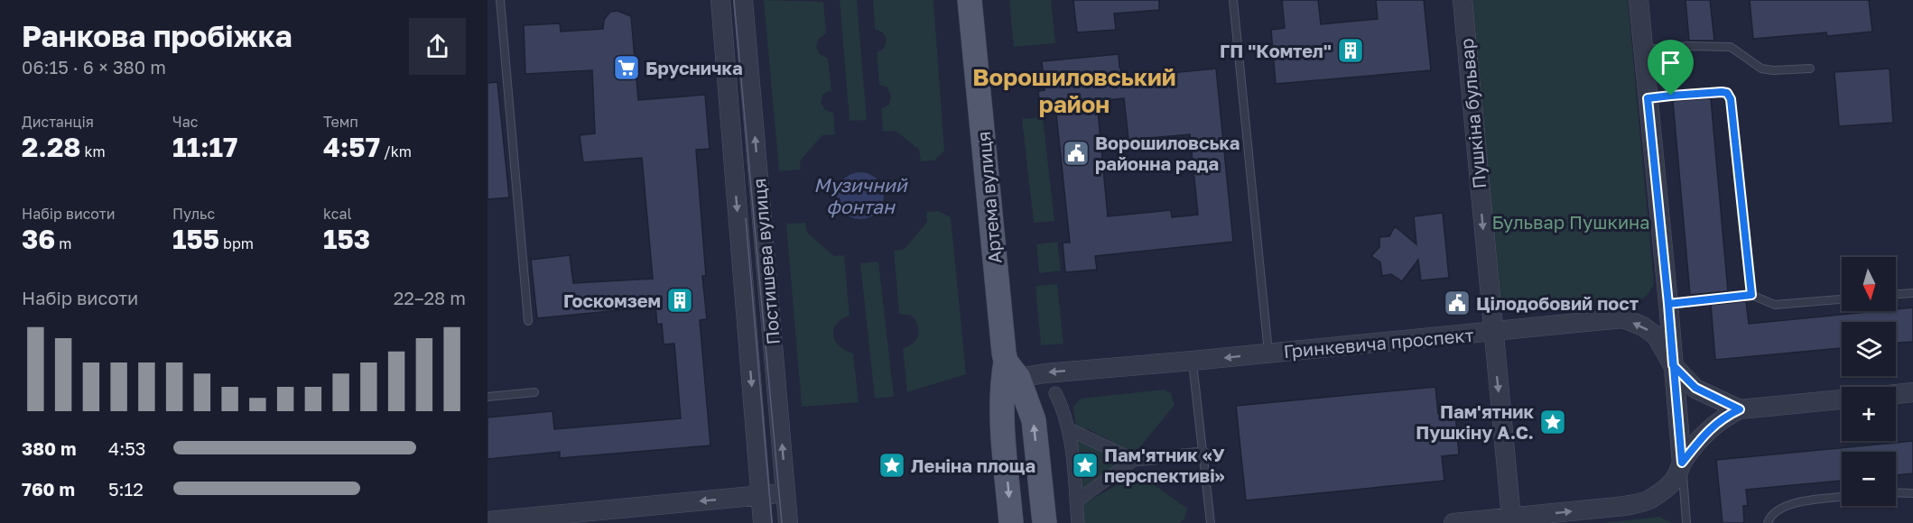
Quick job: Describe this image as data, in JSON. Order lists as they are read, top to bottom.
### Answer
{
  "streets": {
    "main road": ["Артема вулиця"],
    "street": ["Пушкіна бульвар", "Постишева вулиця", "Гринкевича проспект"]
  },
  "crossings": [
    ["Пушкіна бульвар", "Гринкевича проспект"],
    ["Артема вулиця", "Гринкевича проспект"]
  ],
  "one_way": ["Пушкіна бульвар"],
  "districts": ["Ворошиловський район"],
  "water": ["Музичний фонтан"],
  "parks": ["Бульвар Пушкина"],
  "places": {
    "building": ["ГП \"Комтел\"", "Госкомзем"],
    "supermarket": ["Брусничка"],
    "public building": ["Ворошиловська районна рада", "Цілодобовий пост"],
    "place": ["Пам'ятник Пушкіну А.С.", "Леніна площа", "Пам'ятник «У перспективі»"]
  },
  "north": "bottom",
  "page": {
    "heading": ["Ранкова пробіжка", "06:15 · 6 × 380 m"],
    "stats": [
      ["Дистанція", "2.28 km"],
      ["Час", "11:17"],
      ["Темп", "4:57 /km"],
      ["Набір висоти", "36 m"],
      ["Пульс", "155 bpm"],
      ["kcal", "153"]
    ],
    "map_buttons": ["+", "−"],
    "chart": ["Набір висоти", "22–28 m"],
    "list": [
      {
        "name": "380 m",
        "note": "4:53"
      },
      {
        "name": "760 m",
        "note": "5:12"
      }
    ]
  }
}
